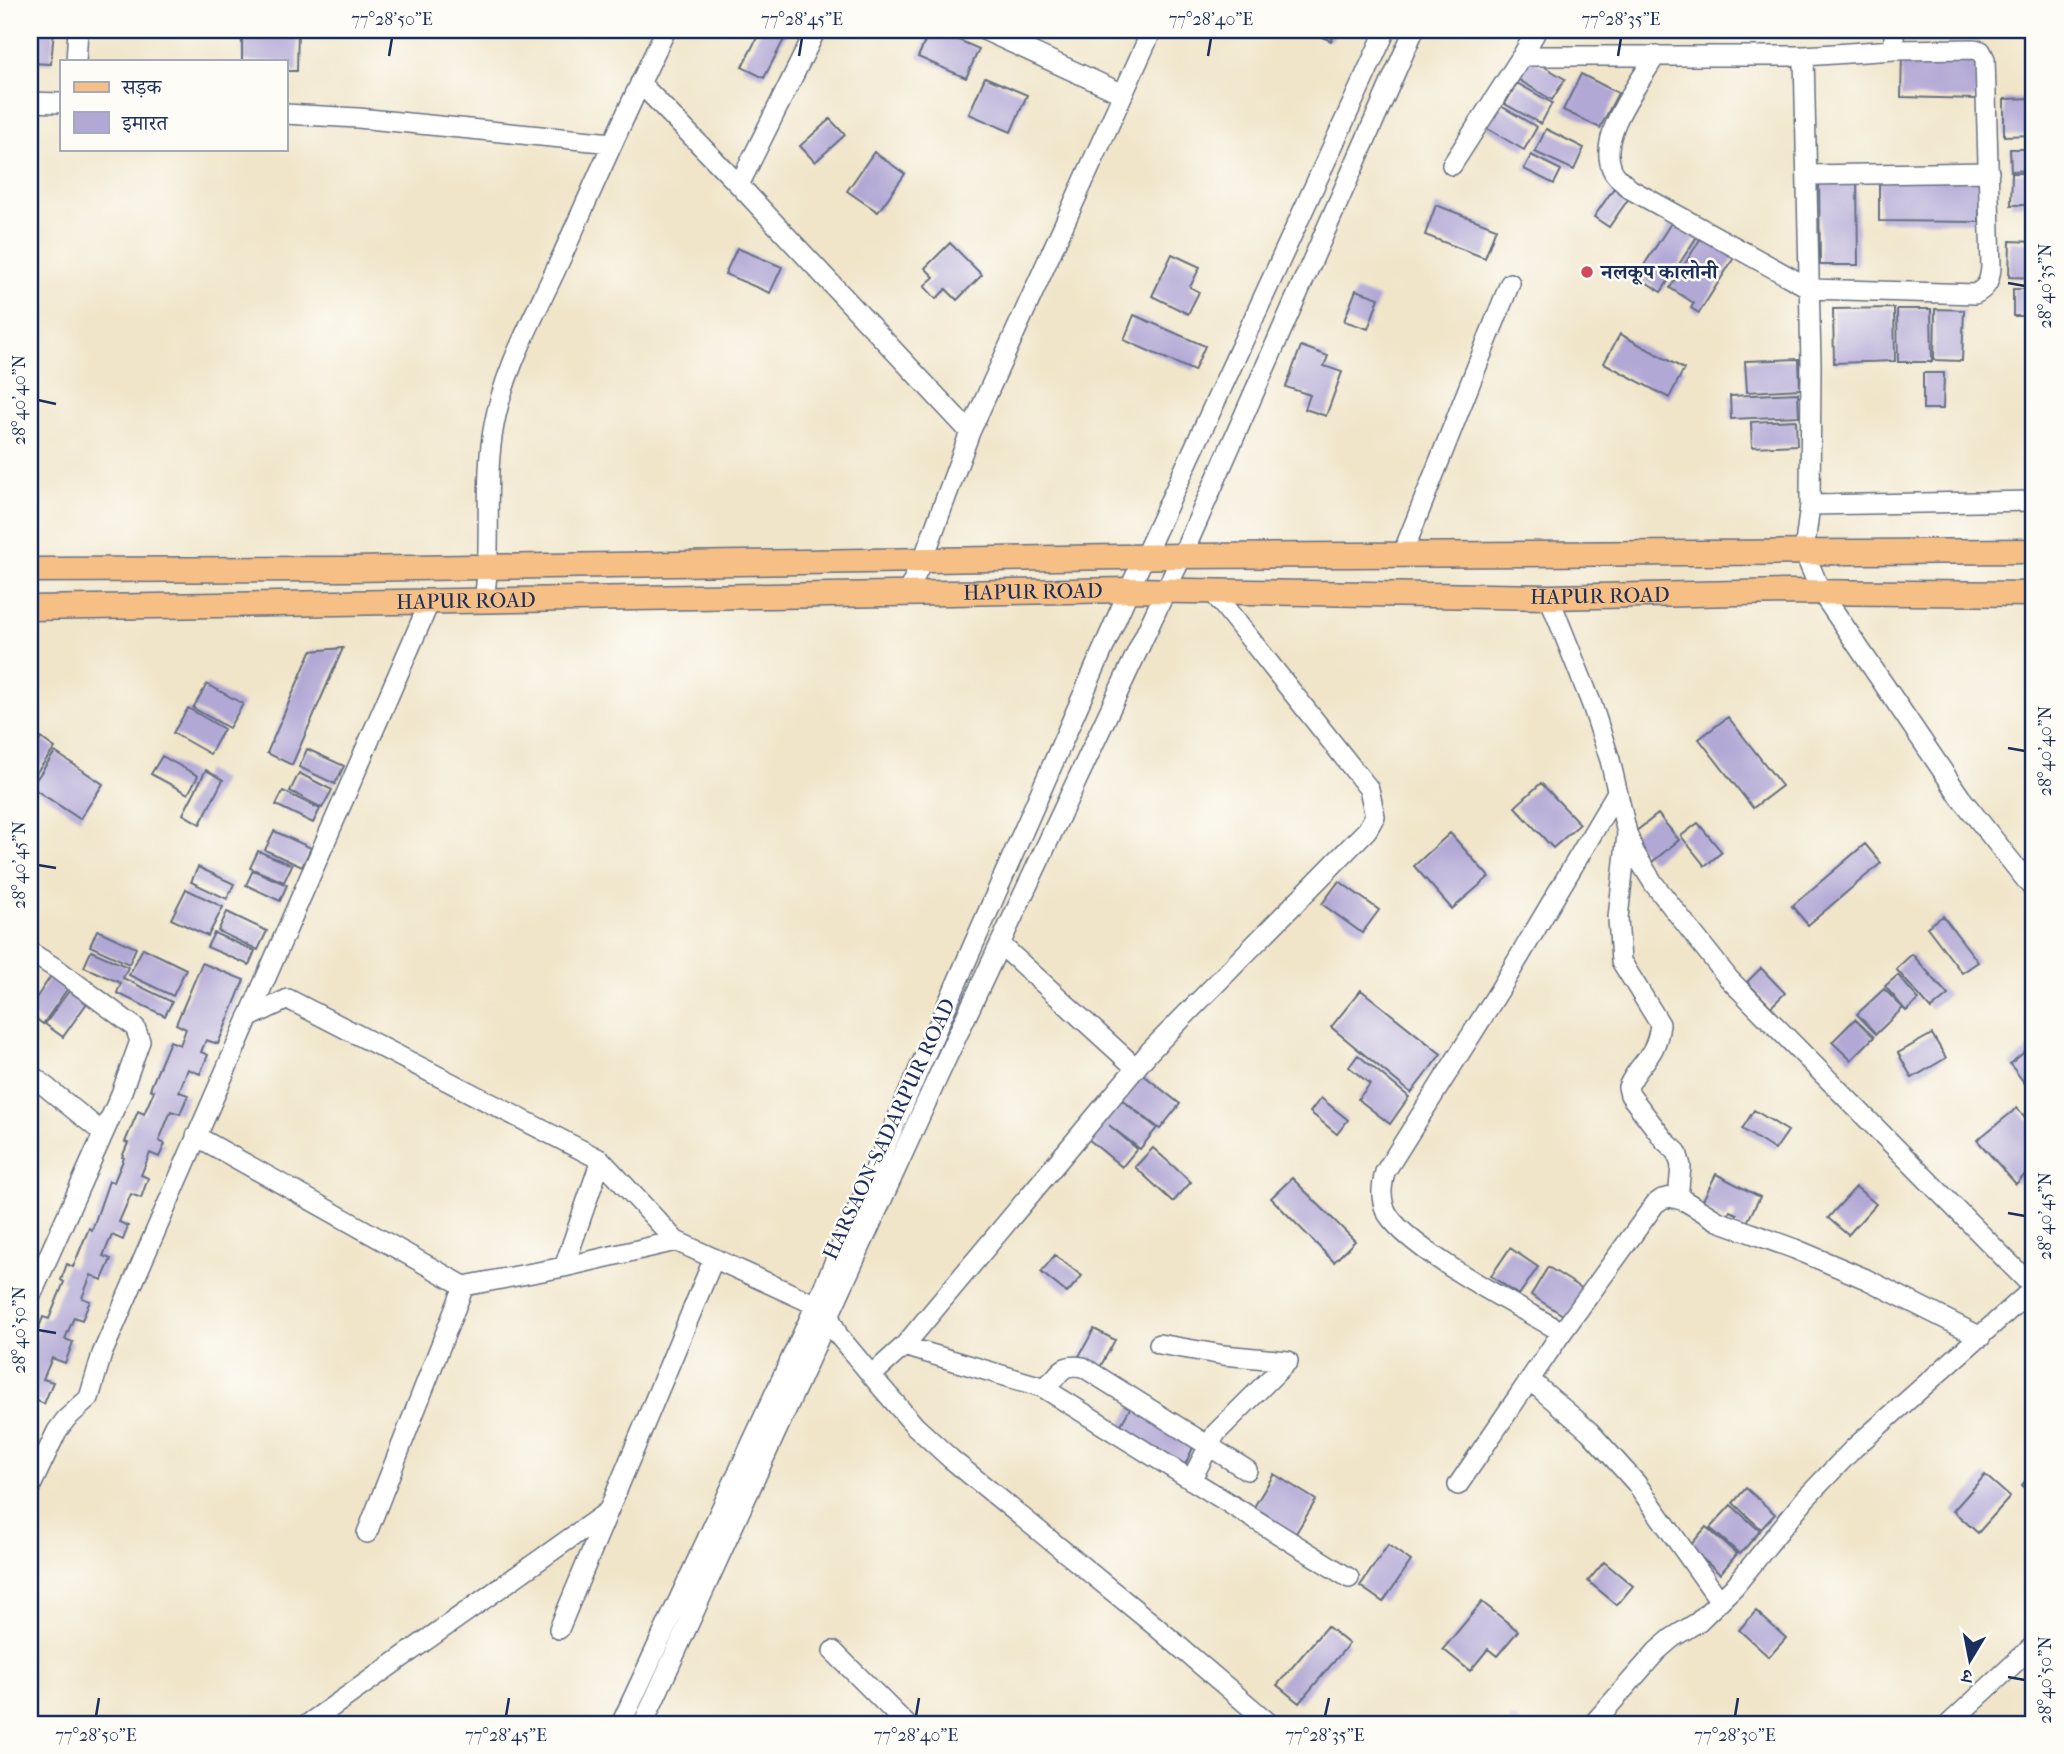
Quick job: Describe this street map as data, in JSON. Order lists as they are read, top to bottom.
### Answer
{
  "streets": {
    "main road": ["HAPUR ROAD"],
    "street": ["HARSAON-SADARPUR ROAD"]
  },
  "crossings": [
    ["HAPUR ROAD", "HARSAON-SADARPUR ROAD"]
  ],
  "places": ["नलकूप कालोनी"],
  "legend": ["सड़क", "इमारत"],
  "north": "bottom",
  "coordinates": [
    "77°28'50\"E",
    "77°28'45\"E",
    "77°28'40\"E",
    "77°28'35\"E",
    "28°40'35\"N",
    "28°40'40\"N",
    "28°40'45\"N",
    "28°40'50\"N",
    "77°28'30\"E"
  ]
}
